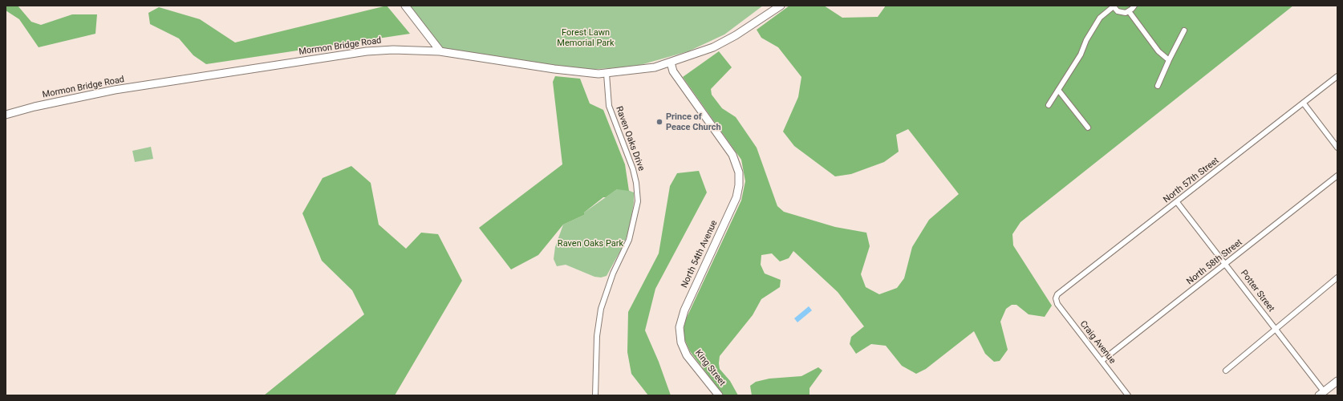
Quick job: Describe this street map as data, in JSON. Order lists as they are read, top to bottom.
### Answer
{
  "streets": {
    "main road": ["Mormon Bridge Road", "North 54th Avenue", "King Street"],
    "street": [
      "Raven Oaks Drive",
      "North 57th Street",
      "North 58th Street",
      "Potter Street",
      "Craig Avenue"
    ]
  },
  "crossings": [
    ["Mormon Bridge Road", "Raven Oaks Drive"],
    ["Mormon Bridge Road", "North 54th Avenue"],
    ["North 57th Street", "Potter Street"],
    ["North 57th Street", "Craig Avenue"],
    ["North 54th Avenue", "King Street"],
    ["North 58th Street", "Potter Street"],
    ["North 58th Street", "Craig Avenue"]
  ],
  "parks": ["Forest Lawn Memorial Park", "Raven Oaks Park"],
  "places": ["Prince of Peace Church"]
}
